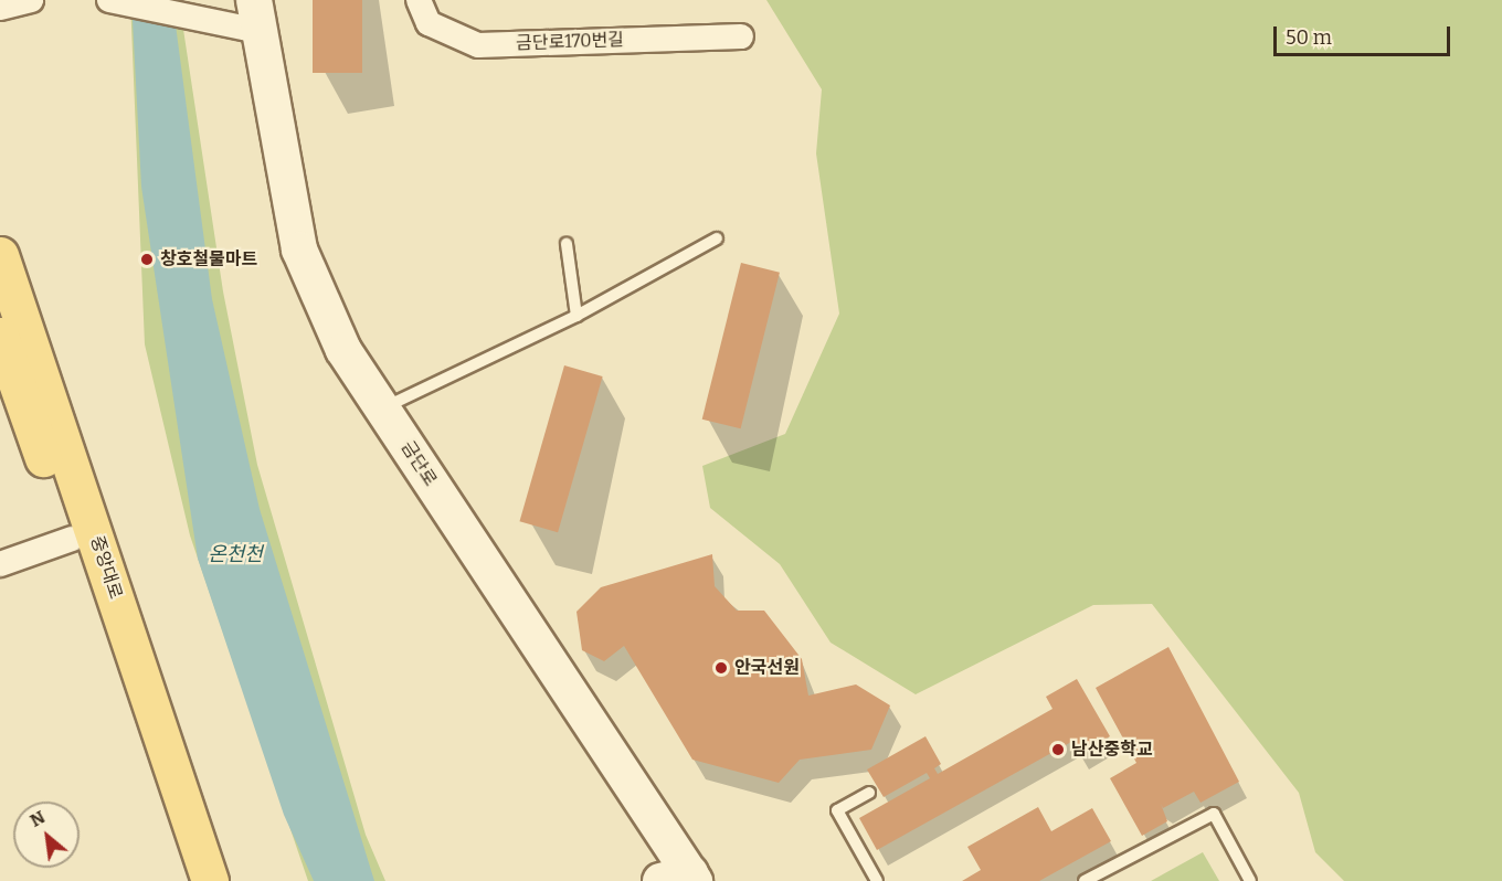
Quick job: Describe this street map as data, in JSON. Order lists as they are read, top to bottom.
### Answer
{
  "streets": {
    "main road": ["중앙대로"],
    "street": ["금단로170번길", "금단로"]
  },
  "water": ["온천천"],
  "places": ["창호철물마트", "안국선원", "남산중학교"],
  "scale_bar": "50 m",
  "north": "top left"
}
